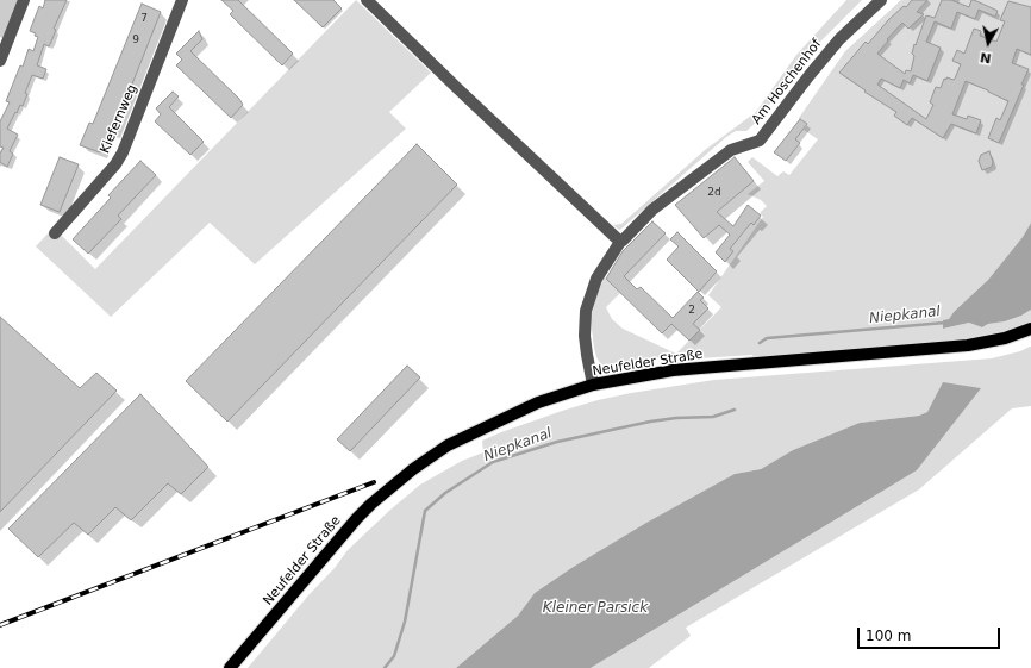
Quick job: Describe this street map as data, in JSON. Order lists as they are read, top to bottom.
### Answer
{
  "streets": {
    "main road": ["Neufelder Straße"],
    "street": ["Am Hoschenhof", "Kiefernweg"]
  },
  "crossings": [
    ["Am Hoschenhof", "Neufelder Straße"]
  ],
  "water": ["Niepkanal", "Kleiner Parsick"],
  "house_numbers": [
    "7",
    "9",
    "2d",
    "2"
  ],
  "scale_bar": "100 m",
  "north": "bottom"
}
